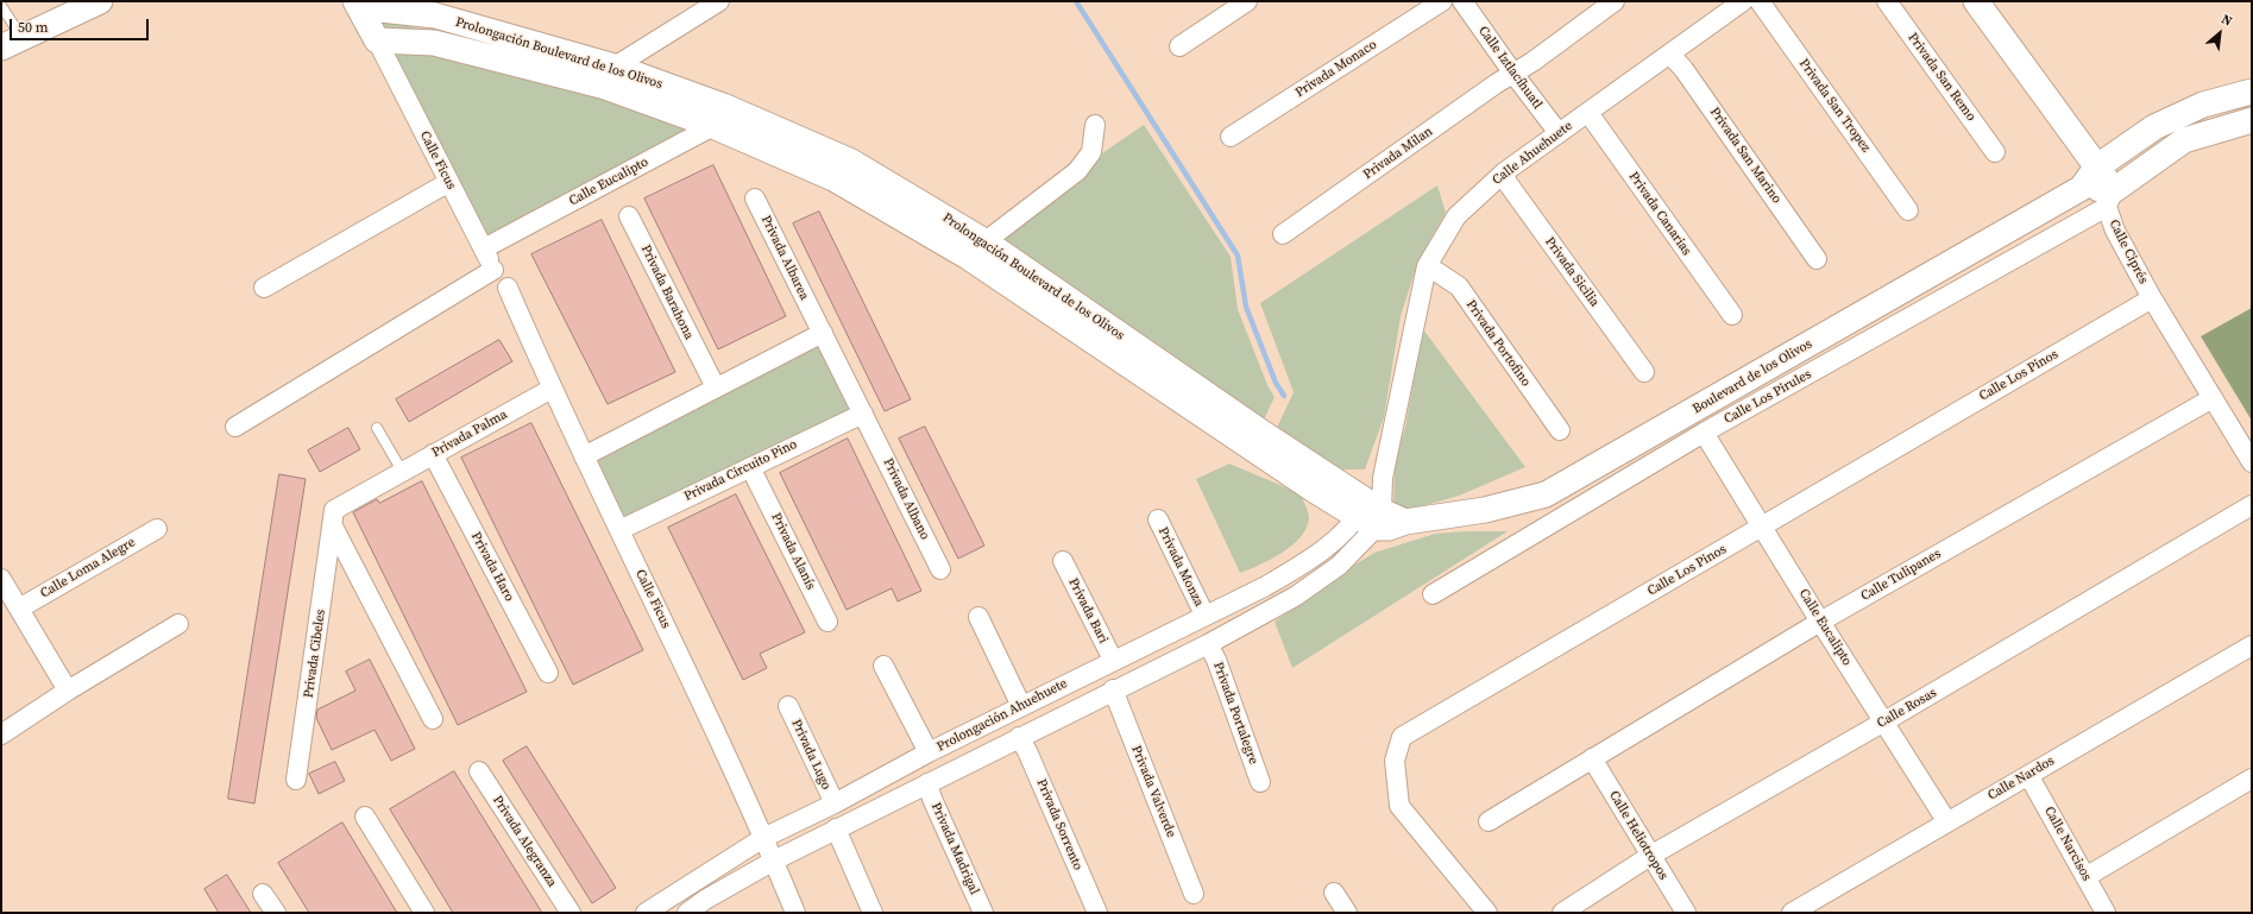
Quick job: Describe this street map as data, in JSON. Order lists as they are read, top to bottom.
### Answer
{
  "streets": {
    "street": [
      "Prolongación Boulevard de los Olivos",
      "Calle Iztlacíhuatl",
      "Privada Monaco",
      "Privada San Remo",
      "Privada San Tropez",
      "Privada Milan",
      "Calle Ahuehuete",
      "Privada San Marino",
      "Calle Ficus",
      "Calle Eucalipto",
      "Privada Canarias",
      "Calle Ciprés",
      "Privada Albarea",
      "Privada Sicilia",
      "Privada Barahona",
      "Privada Portofino",
      "Calle Los Pinos",
      "Boulevard de los Olivos",
      "Calle Los Pirules",
      "Privada Palma",
      "Privada Circuito Pino",
      "Privada Albano",
      "Privada Alanís",
      "Privada Haro",
      "Privada Monza",
      "Calle Loma Alegre",
      "Calle Tulipanes",
      "Privada Bari",
      "Privada Cibeles",
      "Calle Rosas",
      "Privada Portalegre",
      "Prolongación Ahuehuete",
      "Privada Lugo",
      "Calle Nardos",
      "Privada Valverde",
      "Privada Sorrento",
      "Calle Heliotropos",
      "Privada Alegranza",
      "Calle Narcisos",
      "Privada Madrigal"
    ]
  },
  "crossings": [
    ["Prolongación Boulevard de los Olivos", "Calle Ahuehuete"],
    ["Prolongación Boulevard de los Olivos", "Calle Ficus"],
    ["Prolongación Boulevard de los Olivos", "Calle Eucalipto"],
    ["Prolongación Boulevard de los Olivos", "Boulevard de los Olivos"],
    ["Prolongación Boulevard de los Olivos", "Prolongación Ahuehuete"],
    ["Calle Iztlacíhuatl", "Privada Milan"],
    ["Calle Iztlacíhuatl", "Calle Ahuehuete"],
    ["Calle Ahuehuete", "Privada San Marino"],
    ["Calle Ahuehuete", "Privada Canarias"],
    ["Calle Ahuehuete", "Privada Sicilia"],
    ["Calle Ahuehuete", "Privada Portofino"],
    ["Calle Ahuehuete", "Boulevard de los Olivos"],
    ["Calle Ahuehuete", "Prolongación Ahuehuete"],
    ["Calle Ficus", "Calle Eucalipto"],
    ["Calle Ficus", "Privada Palma"],
    ["Calle Ficus", "Privada Circuito Pino"],
    ["Calle Ficus", "Prolongación Ahuehuete"],
    ["Calle Eucalipto", "Calle Los Pinos"],
    ["Calle Eucalipto", "Calle Los Pirules"],
    ["Calle Eucalipto", "Calle Tulipanes"],
    ["Calle Eucalipto", "Calle Rosas"],
    ["Calle Eucalipto", "Calle Nardos"],
    ["Calle Ciprés", "Calle Los Pinos"],
    ["Calle Ciprés", "Boulevard de los Olivos"],
    ["Calle Ciprés", "Calle Los Pirules"],
    ["Calle Ciprés", "Calle Tulipanes"],
    ["Privada Albarea", "Privada Circuito Pino"],
    ["Privada Albarea", "Privada Albano"],
    ["Boulevard de los Olivos", "Prolongación Ahuehuete"],
    ["Privada Palma", "Privada Haro"],
    ["Privada Palma", "Privada Cibeles"],
    ["Privada Circuito Pino", "Privada Albano"],
    ["Privada Circuito Pino", "Privada Alanís"],
    ["Privada Monza", "Prolongación Ahuehuete"],
    ["Calle Tulipanes", "Calle Heliotropos"],
    ["Privada Bari", "Prolongación Ahuehuete"],
    ["Calle Rosas", "Calle Heliotropos"],
    ["Privada Portalegre", "Prolongación Ahuehuete"],
    ["Prolongación Ahuehuete", "Privada Lugo"],
    ["Prolongación Ahuehuete", "Privada Valverde"],
    ["Prolongación Ahuehuete", "Privada Sorrento"],
    ["Prolongación Ahuehuete", "Privada Madrigal"],
    ["Calle Nardos", "Calle Narcisos"]
  ],
  "scale_bar": "50 m",
  "north": "top right"
}
